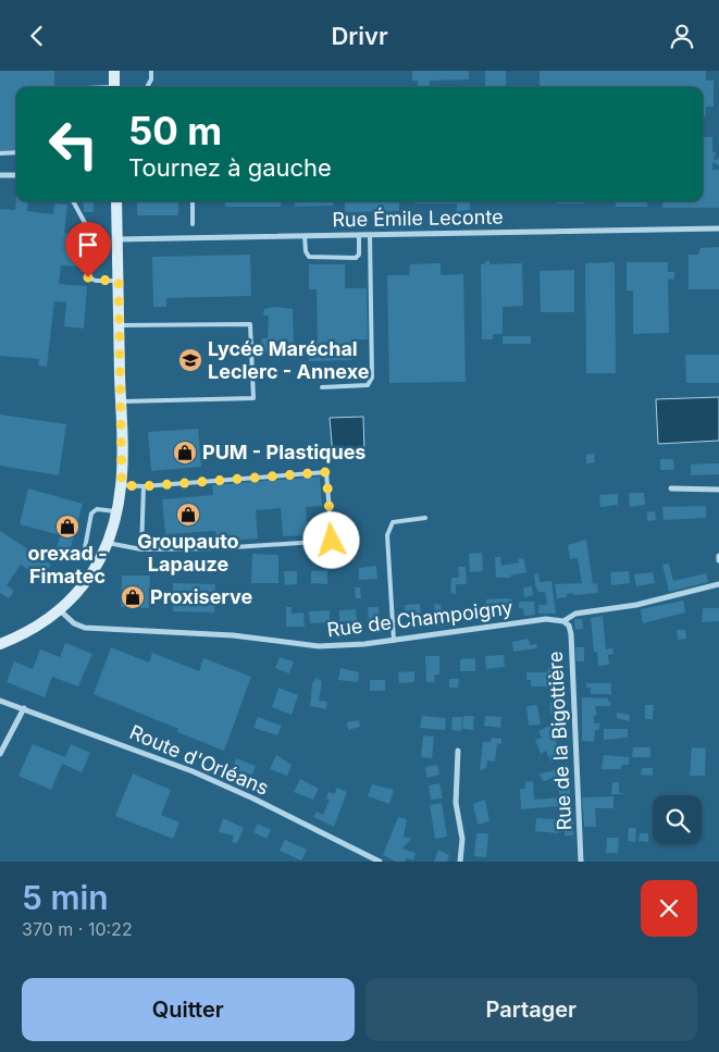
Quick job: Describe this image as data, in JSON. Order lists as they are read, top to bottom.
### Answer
{
  "streets": {
    "street": [
      "Rue Émile Leconte",
      "Rue de Champoigny",
      "Rue de la Bigottière",
      "Route d'Orléans"
    ]
  },
  "crossings": [
    ["Rue de Champoigny", "Rue de la Bigottière"]
  ],
  "places": {
    "school or university": ["Lycée Maréchal Leclerc - Annexe"],
    "shop": [
      "PUM - Plastiques",
      "Groupauto Lapauze",
      "orexad - Fimatec",
      "Proxiserve"
    ]
  },
  "page": {
    "header": "Drivr",
    "turn": ["50 m", "Tournez à gauche"],
    "heading": ["5 min", "370 m · 10:22"],
    "buttons": ["Quitter", "Partager"]
  }
}
